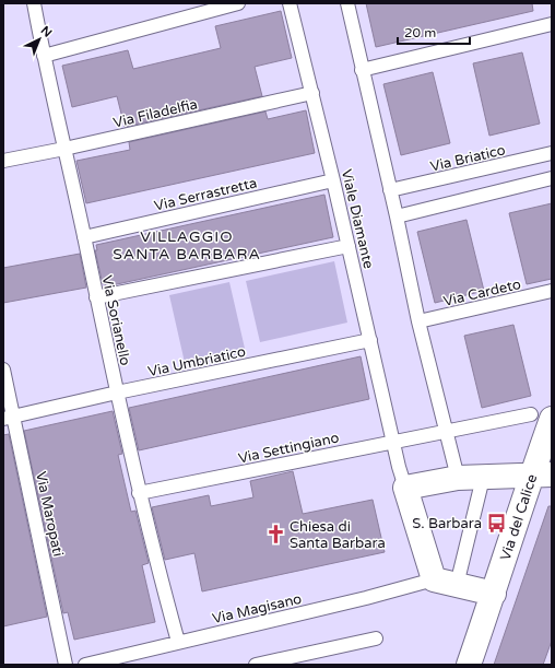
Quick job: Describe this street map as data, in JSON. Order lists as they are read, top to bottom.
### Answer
{
  "streets": {
    "street": ["Via del Calice"],
    "lane": [
      "Via Filadelfia",
      "Via Briatico",
      "Via Serrastretta",
      "Viale Diamante",
      "Via Cardeto",
      "Via Sorianello",
      "Via Umbriatico",
      "Via Settingiano",
      "Via Maropati",
      "Via Magisano"
    ]
  },
  "crossings": [
    ["Via Filadelfia", "Viale Diamante"],
    ["Via Filadelfia", "Via Sorianello"],
    ["Via Serrastretta", "Viale Diamante"],
    ["Via Serrastretta", "Via Sorianello"],
    ["Viale Diamante", "Via Umbriatico"],
    ["Viale Diamante", "Via Settingiano"],
    ["Via Sorianello", "Via Umbriatico"],
    ["Via Sorianello", "Via Settingiano"],
    ["Via Sorianello", "Via Magisano"],
    ["Via Umbriatico", "Via Maropati"],
    ["Via Settingiano", "Via del Calice"]
  ],
  "districts": ["VILLAGGIO SANTA BARBARA"],
  "places": {
    "bus stop": ["S. Barbara"],
    "church": ["Chiesa di Santa Barbara"]
  },
  "scale_bar": "20 m",
  "north": "top right"
}
